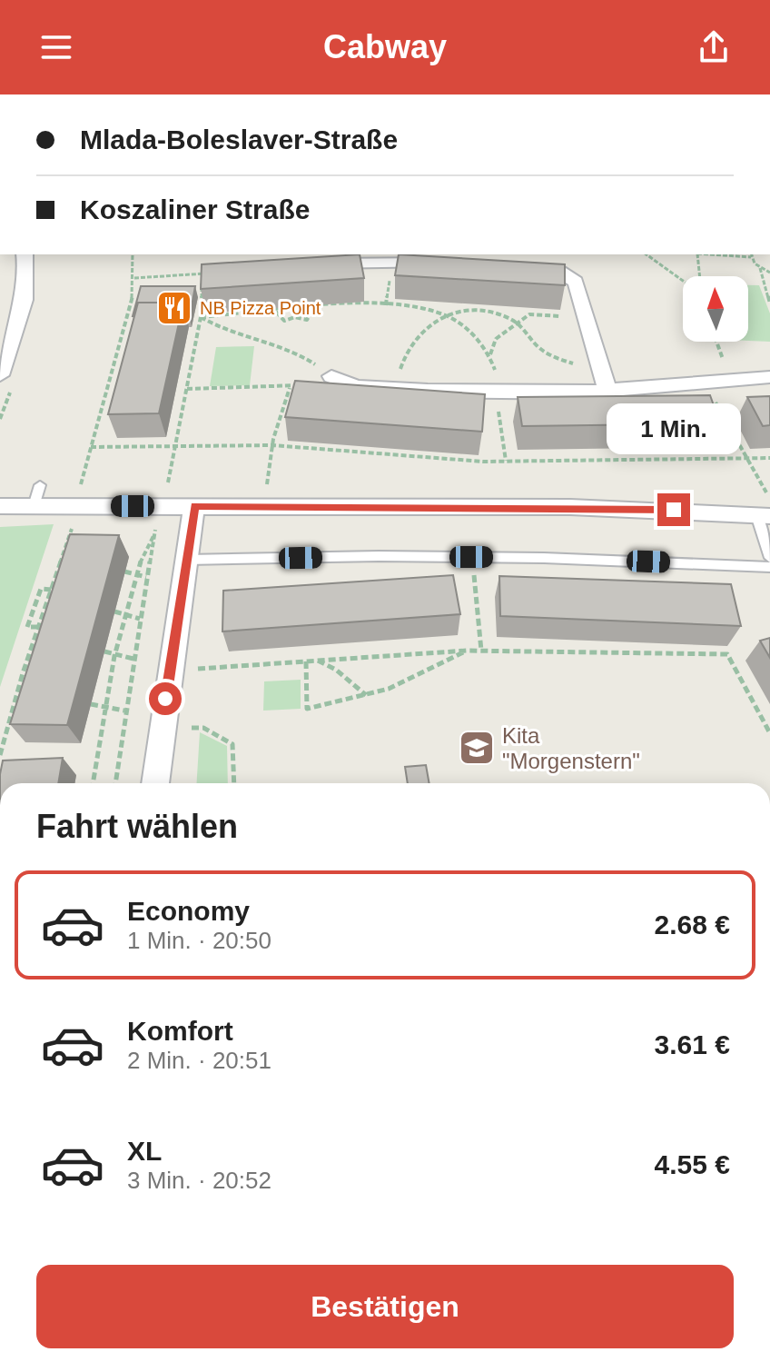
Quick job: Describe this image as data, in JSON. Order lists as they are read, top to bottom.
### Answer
{
  "places": {
    "restaurant": ["NB Pizza Point"],
    "school or university": ["Kita \"Morgenstern\""]
  },
  "north": "top",
  "page": {
    "header": "Cabway",
    "banner": ["Mlada-Boleslaver-Straße", "Koszaliner Straße"],
    "bubble": "1 Min.",
    "heading": "Fahrt wählen",
    "list": [
      {
        "name": "Economy",
        "note": "1 Min. · 20:50",
        "value": "2.68 €"
      },
      {
        "name": "Komfort",
        "note": "2 Min. · 20:51",
        "value": "3.61 €"
      },
      {
        "name": "XL",
        "note": "3 Min. · 20:52",
        "value": "4.55 €"
      }
    ],
    "buttons": "Bestätigen"
  }
}
